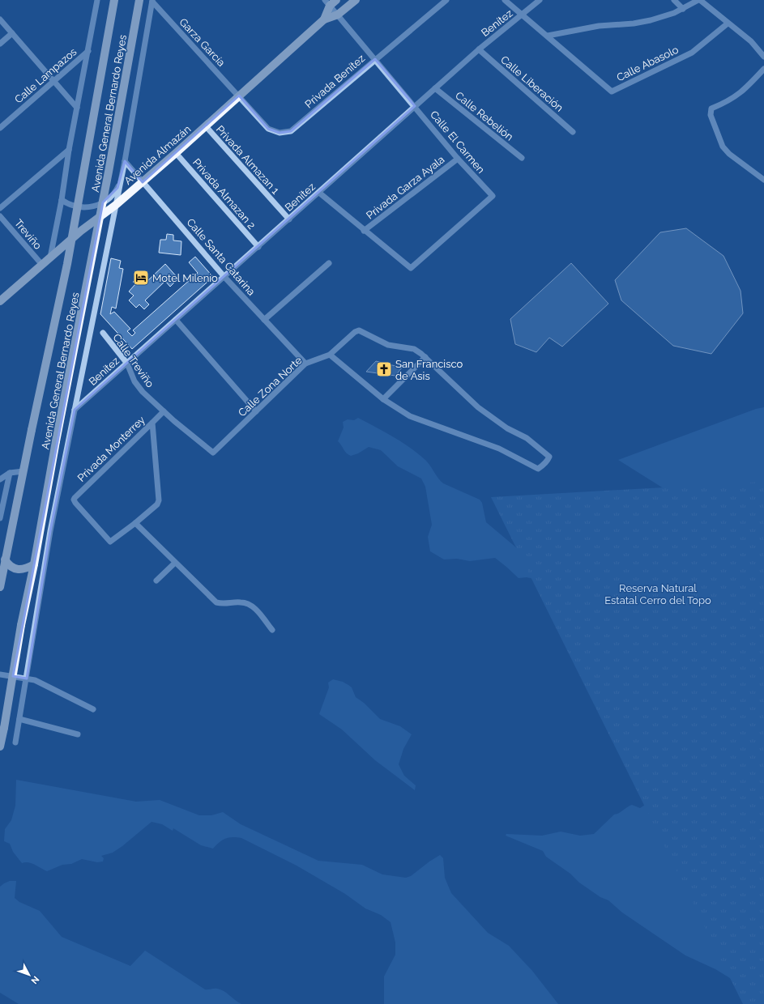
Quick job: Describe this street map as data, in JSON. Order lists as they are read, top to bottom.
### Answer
{
  "streets": {
    "main road": ["Avenida General Bernardo Reyes", "Avenida Almazán"],
    "street": [
      "Benítez",
      "Garza García",
      "Calle Abasolo",
      "Calle Lampazos",
      "Privada Benítez",
      "Calle Liberación",
      "Calle Rebelión",
      "Calle El Carmen",
      "Privada Almazan 1",
      "Privada Garza Ayala",
      "Privada Almazan 2",
      "Treviño",
      "Calle Santa Catarina",
      "Calle Treviño",
      "Calle Zona Norte",
      "Privada Monterrey"
    ]
  },
  "crossings": [
    ["Benítez", "Calle Liberación"],
    ["Benítez", "Calle Rebelión"],
    ["Benítez", "Calle El Carmen"],
    ["Benítez", "Privada Almazan 1"],
    ["Benítez", "Privada Almazan 2"],
    ["Benítez", "Calle Santa Catarina"],
    ["Benítez", "Calle Treviño"],
    ["Garza García", "Privada Benítez"],
    ["Garza García", "Avenida Almazán"],
    ["Privada Benítez", "Calle El Carmen"],
    ["Calle El Carmen", "Avenida Almazán"],
    ["Calle El Carmen", "Privada Garza Ayala"],
    ["Avenida Almazán", "Privada Almazan 1"],
    ["Avenida Almazán", "Privada Almazan 2"],
    ["Avenida Almazán", "Treviño"],
    ["Avenida Almazán", "Calle Santa Catarina"],
    ["Calle Santa Catarina", "Calle Zona Norte"],
    ["Calle Treviño", "Calle Zona Norte"],
    ["Calle Treviño", "Privada Monterrey"]
  ],
  "parks": ["Reserva Natural Estatal Cerro del Topo"],
  "places": {
    "hotel": ["Motel Milenio"],
    "church": ["San Francisco de Asis"]
  },
  "north": "bottom right"
}
